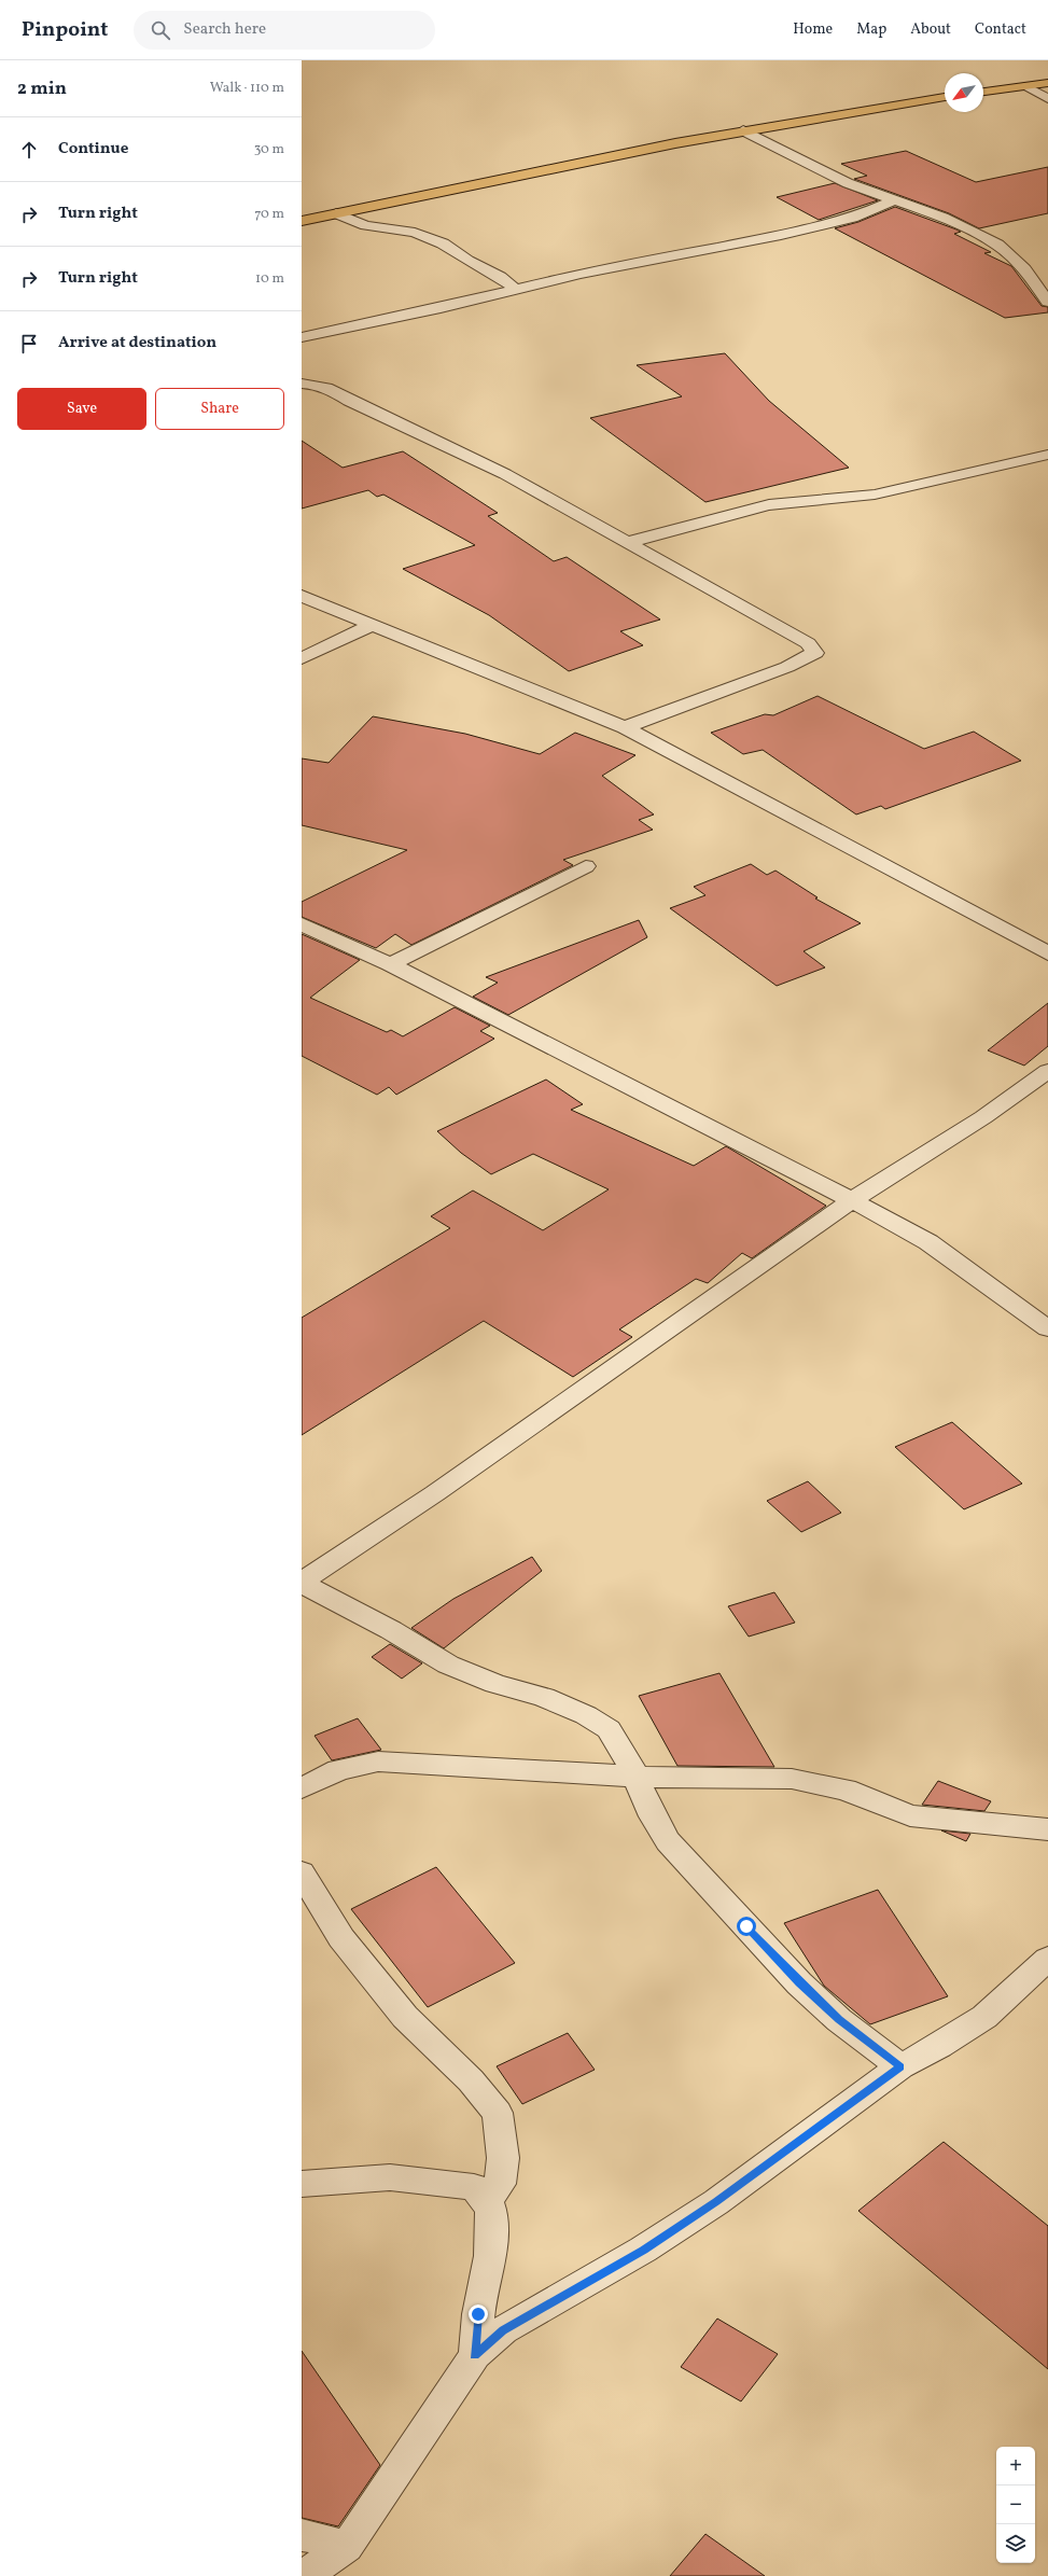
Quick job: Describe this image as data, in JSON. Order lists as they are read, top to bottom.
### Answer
{
  "north": "bottom left",
  "page": {
    "header": "Pinpoint",
    "search": "Search here",
    "nav": [
      "Home",
      "Map",
      "About",
      "Contact"
    ],
    "heading": ["2 min", "Walk · 110 m"],
    "list": [
      ["Continue", "30 m"],
      ["Turn right", "70 m"],
      ["Turn right", "10 m"],
      "Arrive at destination"
    ],
    "buttons": ["Save", "Share"],
    "map_buttons": ["+", "−"]
  }
}
